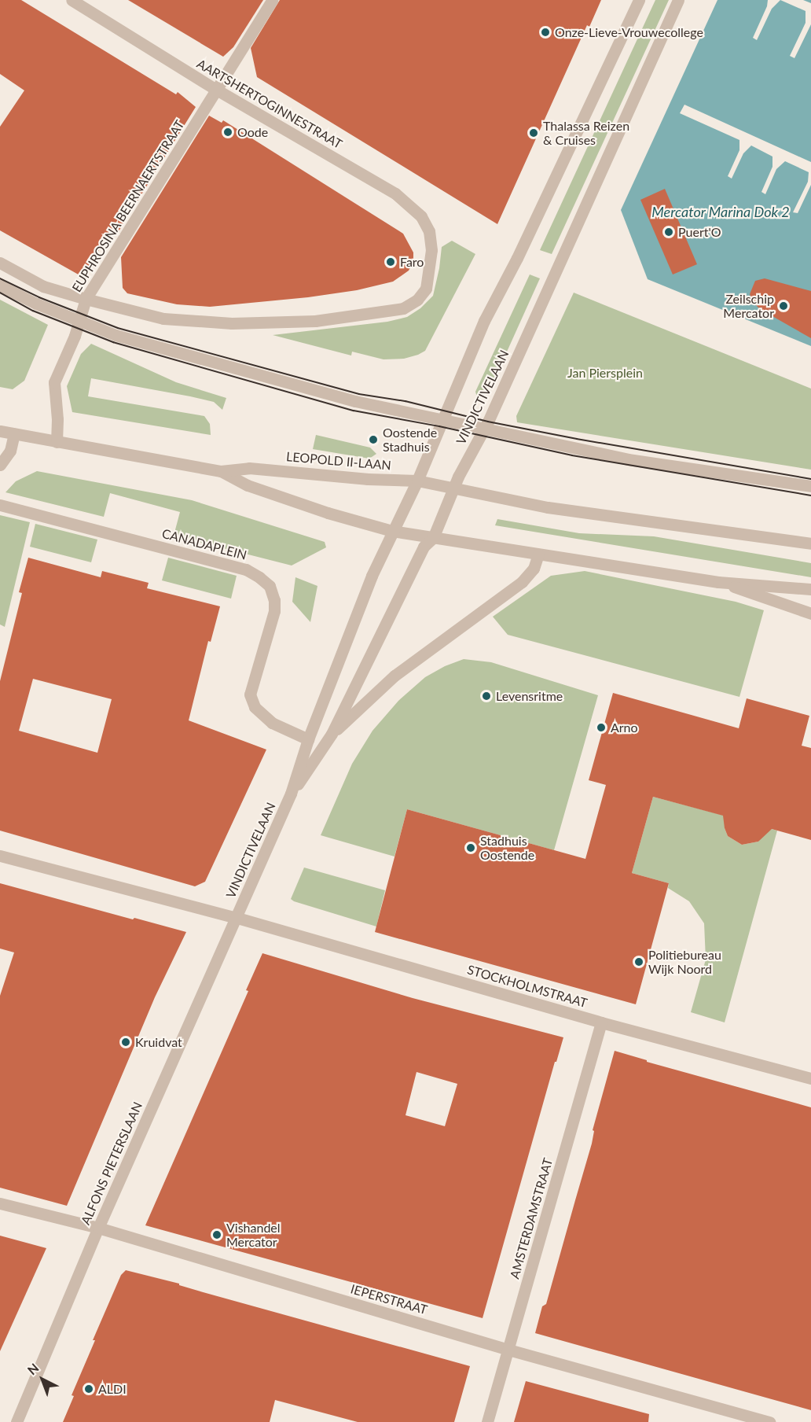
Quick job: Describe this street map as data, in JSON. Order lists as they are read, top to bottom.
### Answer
{
  "streets": {
    "street": [
      "AARTSHERTOGINNESTRAAT",
      "EUPHROSINA BEERNAERTSTRAAT",
      "VINDICTIVELAAN",
      "LEOPOLD II-LAAN",
      "CANADAPLEIN",
      "STOCKHOLMSTRAAT",
      "ALFONS PIETERSLAAN",
      "AMSTERDAMSTRAAT",
      "IEPERSTRAAT"
    ]
  },
  "crossings": [
    ["AARTSHERTOGINNESTRAAT", "EUPHROSINA BEERNAERTSTRAAT"],
    ["EUPHROSINA BEERNAERTSTRAAT", "LEOPOLD II-LAAN"],
    ["VINDICTIVELAAN", "LEOPOLD II-LAAN"],
    ["VINDICTIVELAAN", "CANADAPLEIN"],
    ["VINDICTIVELAAN", "STOCKHOLMSTRAAT"],
    ["VINDICTIVELAAN", "ALFONS PIETERSLAAN"],
    ["STOCKHOLMSTRAAT", "ALFONS PIETERSLAAN"],
    ["STOCKHOLMSTRAAT", "AMSTERDAMSTRAAT"],
    ["ALFONS PIETERSLAAN", "IEPERSTRAAT"],
    ["AMSTERDAMSTRAAT", "IEPERSTRAAT"]
  ],
  "water": ["Mercator Marina Dok 2"],
  "parks": ["Jan Piersplein"],
  "places": [
    "Onze-Lieve-Vrouwecollege",
    "Oode",
    "Thalassa Reizen & Cruises",
    "Puert'O",
    "Faro",
    "Zeilschip Mercator",
    "Oostende Stadhuis",
    "Levensritme",
    "Arno",
    "Stadhuis Oostende",
    "Politiebureau Wijk Noord",
    "Kruidvat",
    "Vishandel Mercator",
    "ALDI"
  ],
  "north": "top left"
}
